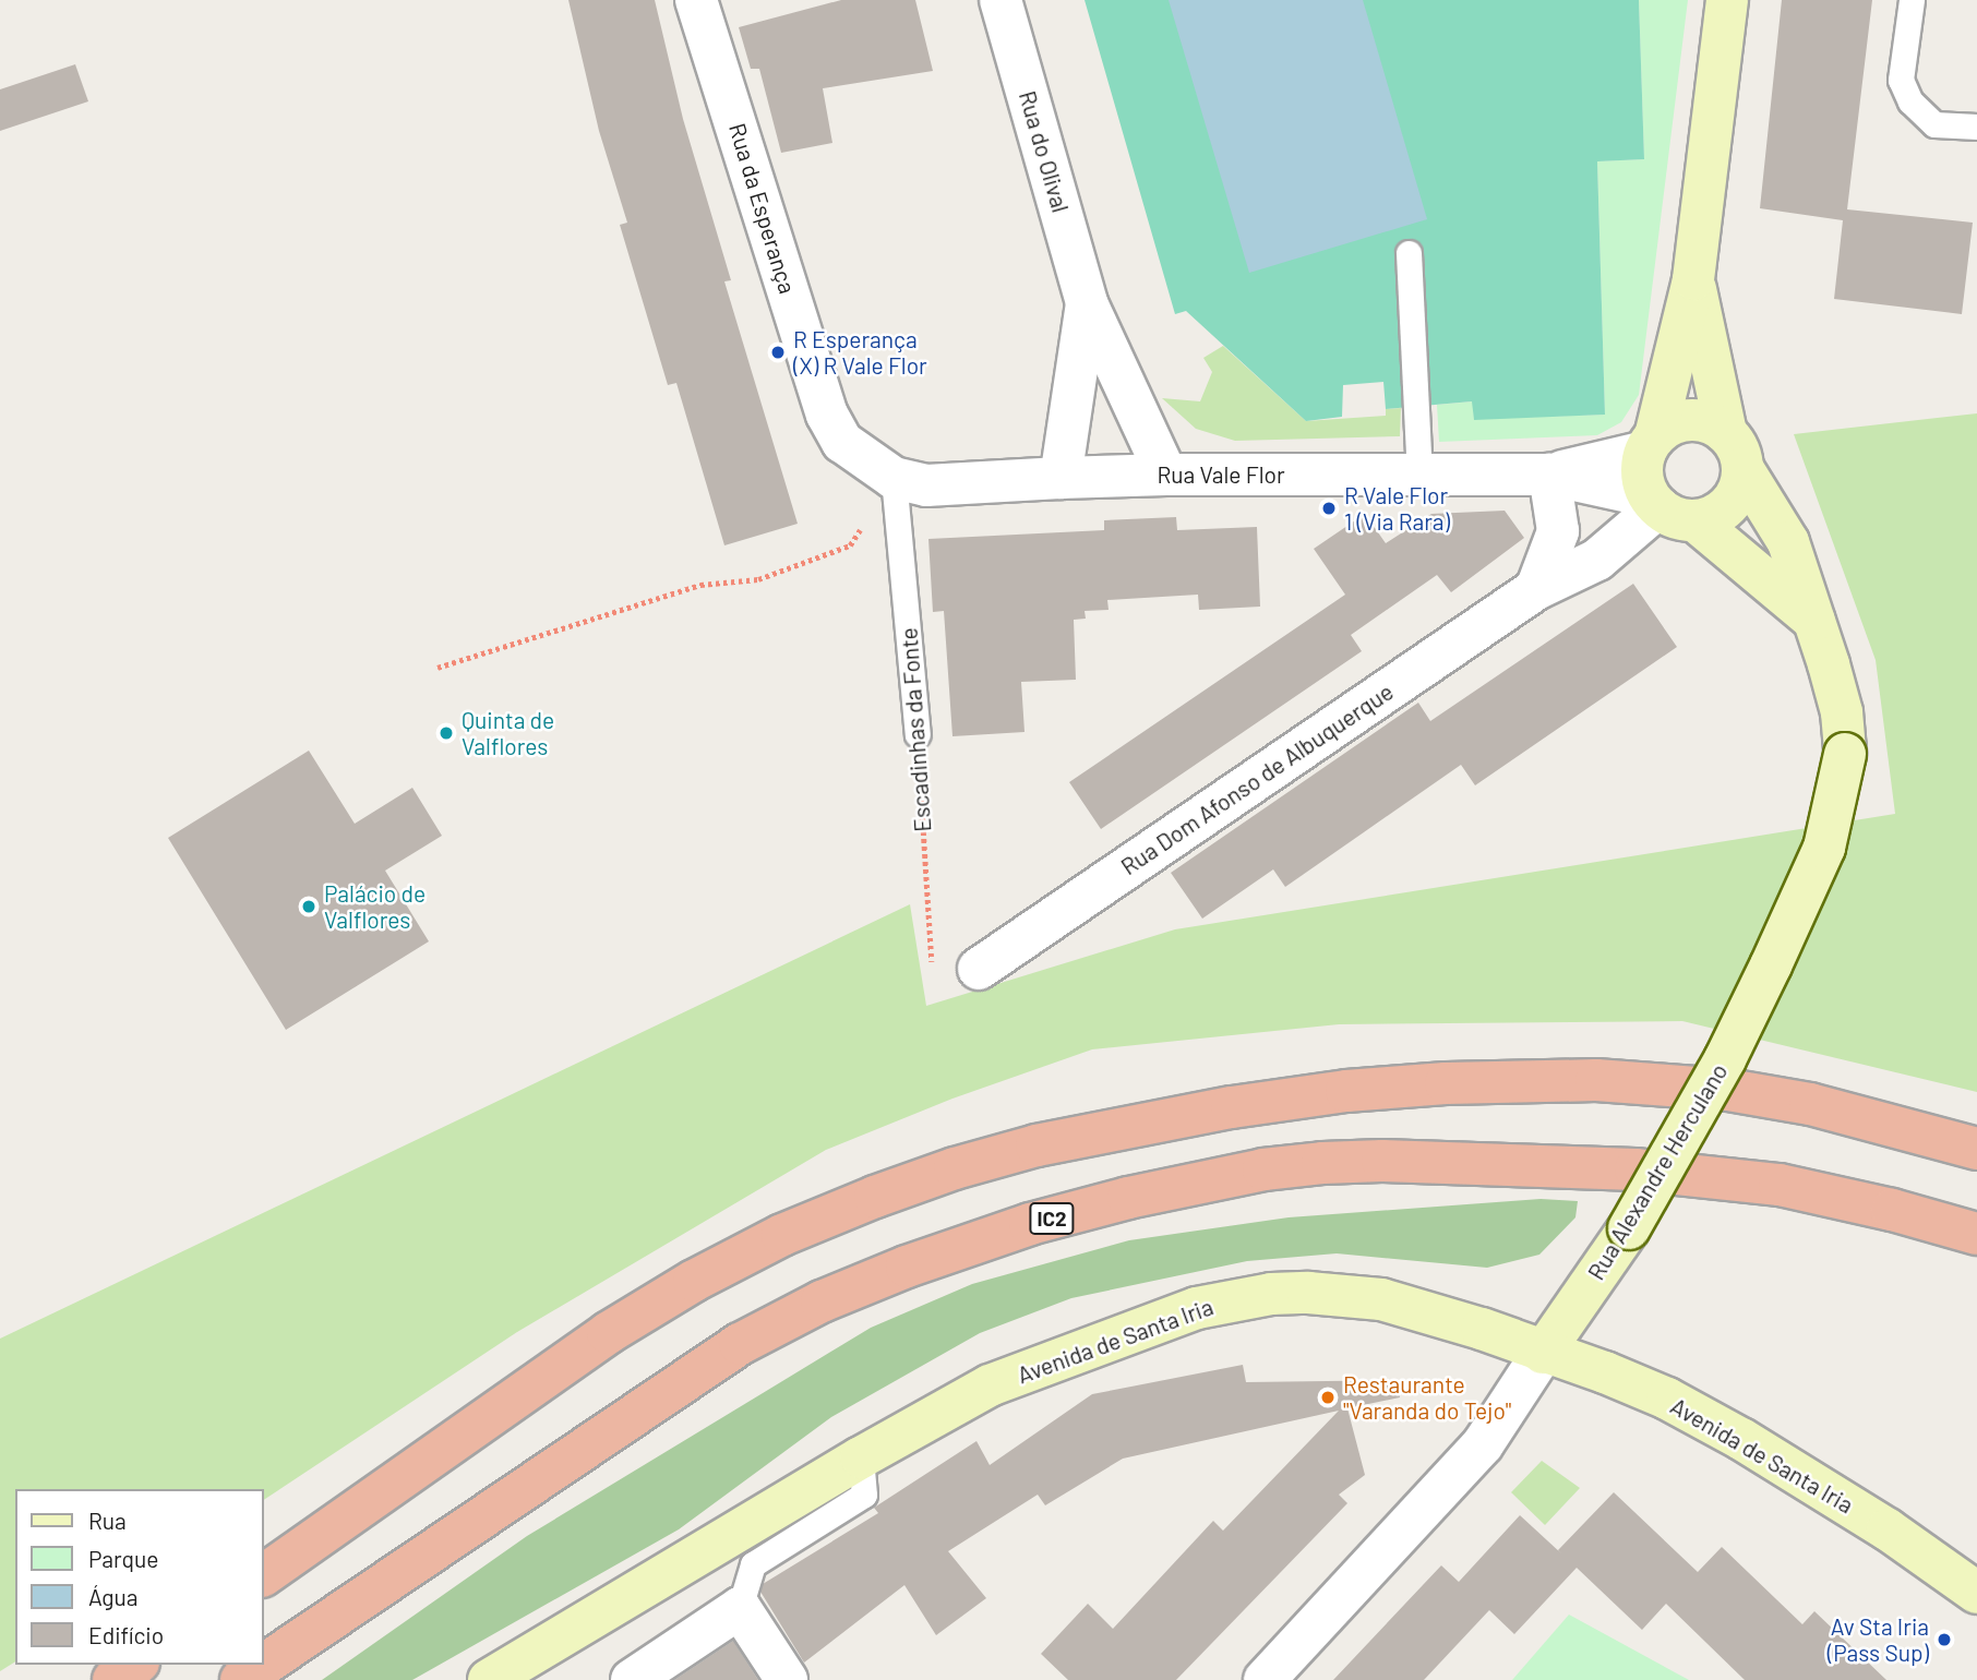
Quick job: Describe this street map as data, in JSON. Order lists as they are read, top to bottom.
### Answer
{
  "streets": {
    "highway": ["IC2"],
    "main road": ["Rua Alexandre Herculano", "Avenida de Santa Iria"],
    "street": [
      "Rua do Olival",
      "Rua da Esperança",
      "Rua Vale Flor",
      "Rua Dom Afonso de Albuquerque"
    ],
    "lane": ["Escadinhas da Fonte"]
  },
  "crossings": [
    ["Rua do Olival", "Rua Vale Flor"],
    ["Rua da Esperança", "Rua Vale Flor"],
    ["Rua da Esperança", "Escadinhas da Fonte"],
    ["Rua Vale Flor", "Escadinhas da Fonte"],
    ["Rua Dom Afonso de Albuquerque", "Rua Alexandre Herculano"],
    ["Rua Alexandre Herculano", "Avenida de Santa Iria"]
  ],
  "places": [
    "R Esperança (X) R Vale Flor",
    "R Vale Flor 1 (Via Rara)",
    "Quinta de Valflores",
    "Palácio de Valflores",
    "Restaurante \"Varanda do Tejo\"",
    "Av Sta Iria (Pass Sup)"
  ],
  "legend": [
    "Rua",
    "Parque",
    "Água",
    "Edifício"
  ]
}
